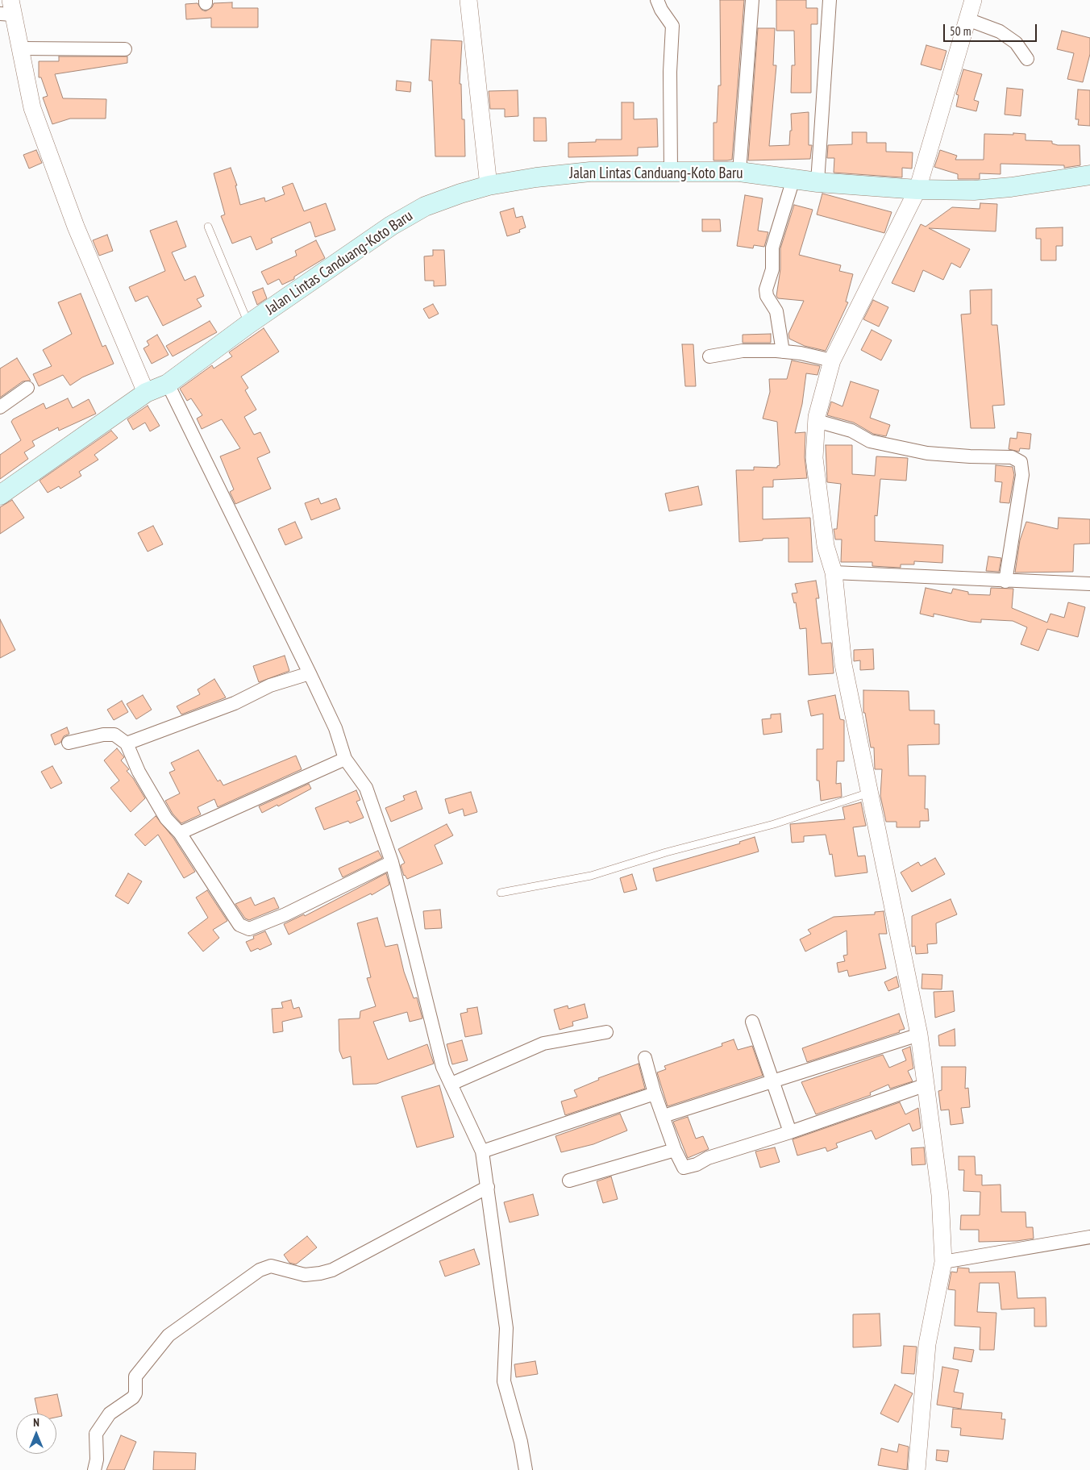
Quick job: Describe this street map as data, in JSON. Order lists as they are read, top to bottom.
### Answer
{
  "streets": {
    "main road": ["Jalan Lintas Canduang-Koto Baru"]
  },
  "scale_bar": "50 m",
  "north": "top"
}
